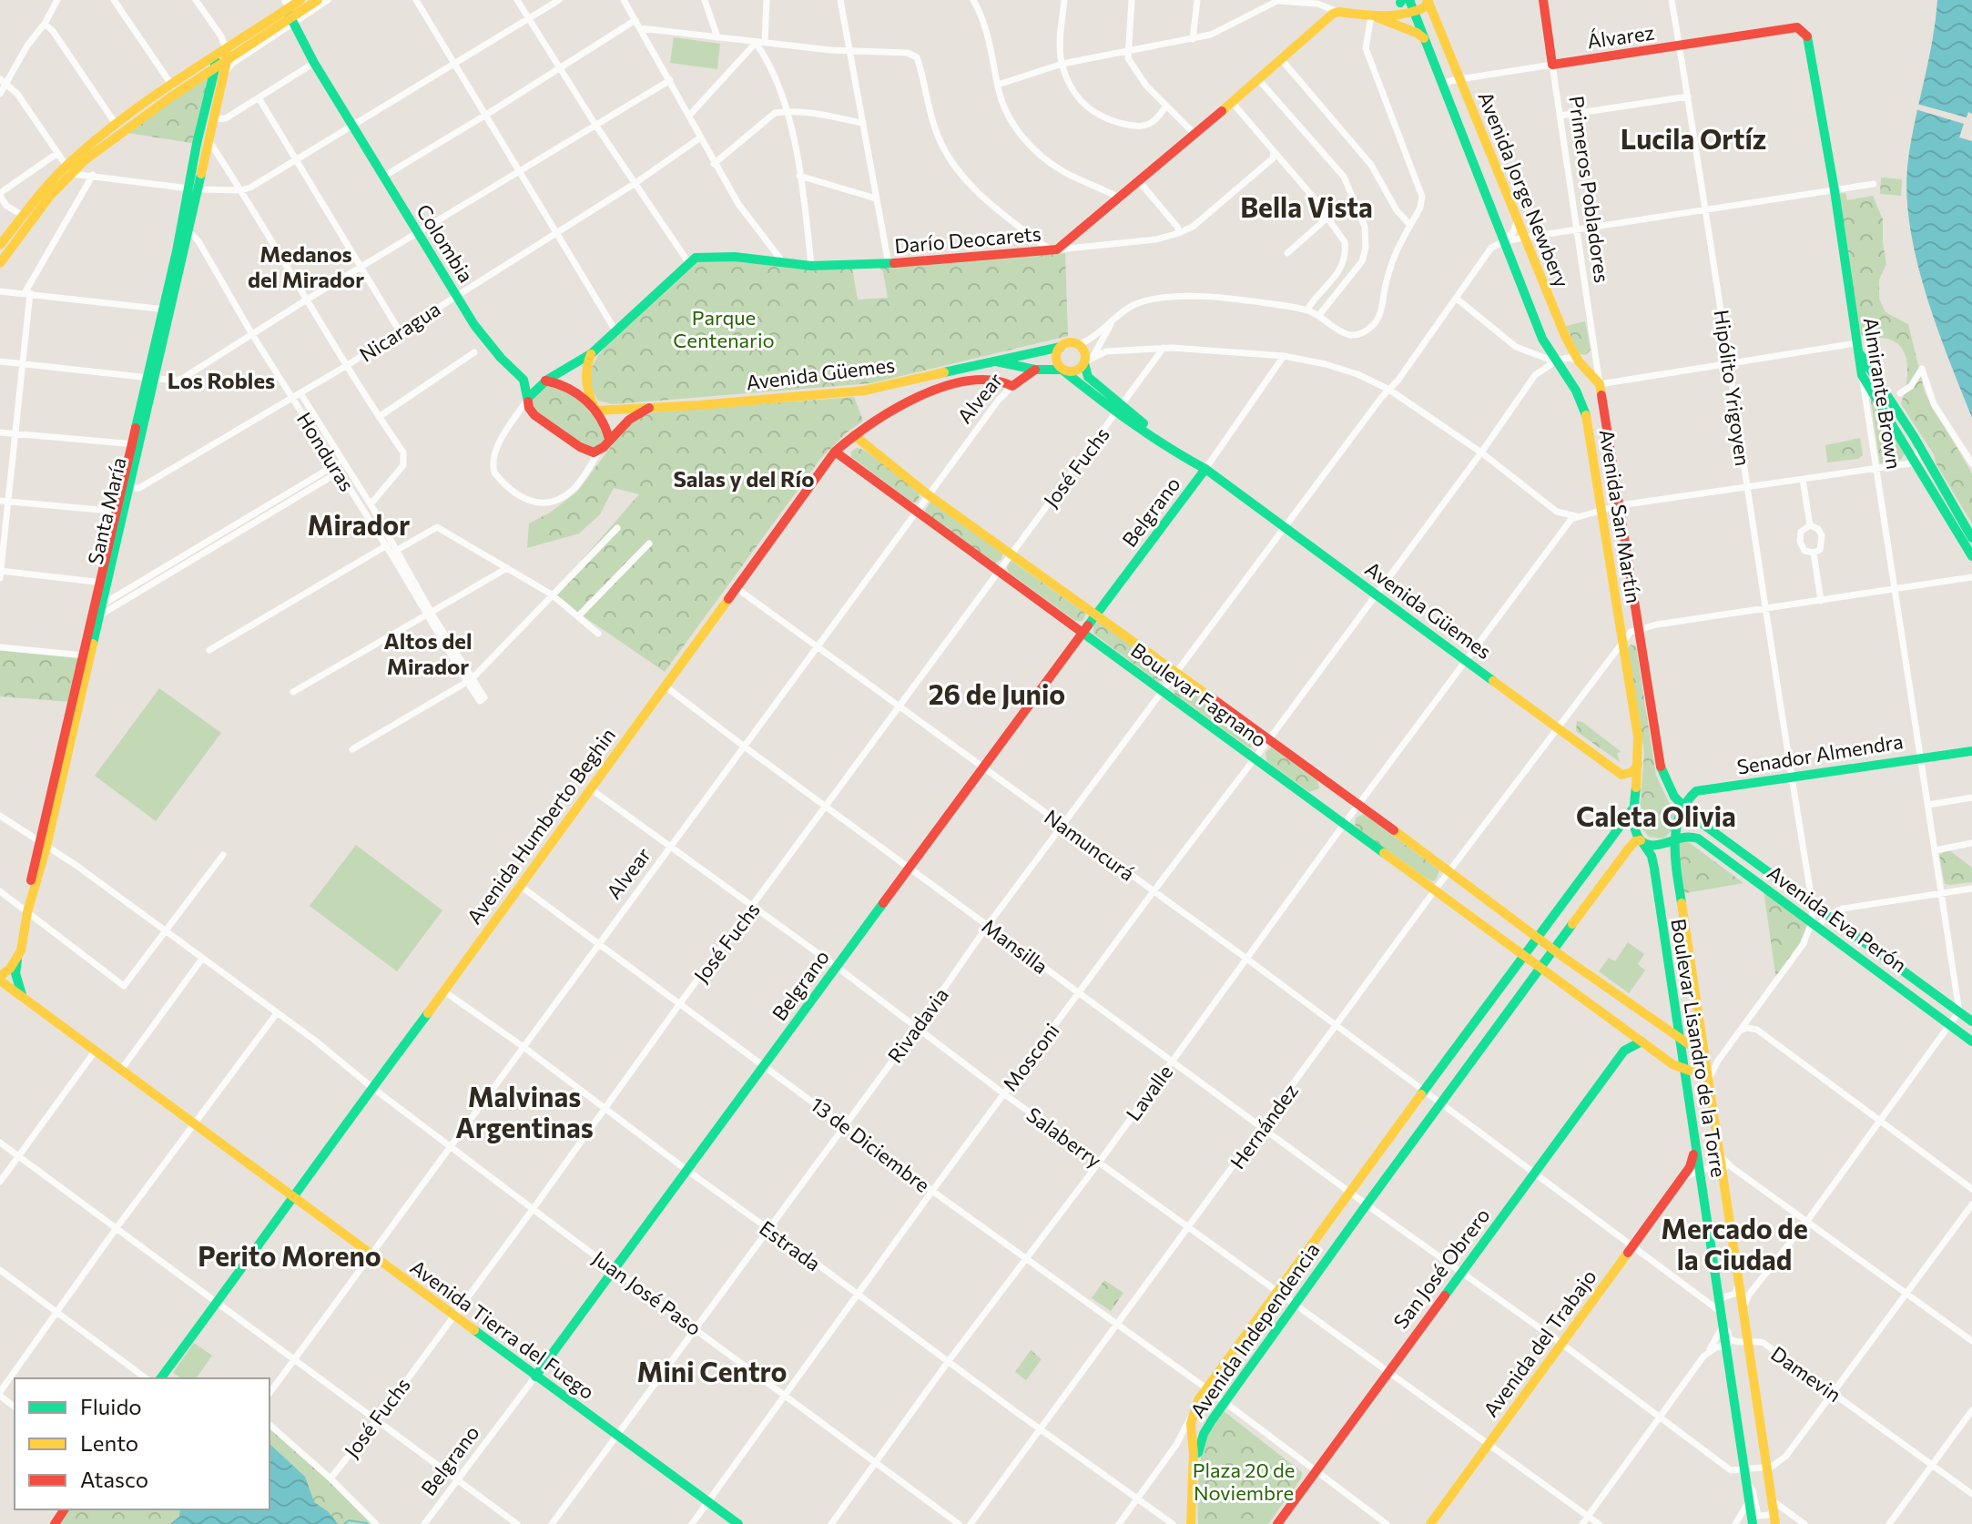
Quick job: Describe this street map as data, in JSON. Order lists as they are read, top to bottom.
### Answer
{
  "streets": {
    "main road": [
      "Álvarez",
      "Avenida Jorge Newbery",
      "Primeros Pobladores",
      "Darío Deocarets",
      "Colombia",
      "Avenida Güemes",
      "Almirante Brown",
      "Alvear",
      "Santa María",
      "Belgrano",
      "Avenida San Martín",
      "Boulevar Fagnano",
      "Senador Almendra",
      "Avenida Humberto Beghin",
      "Avenida Eva Perón",
      "Boulevar Lisandro de la Torre",
      "San José Obrero",
      "Avenida Tierra del Fuego",
      "Avenida Independencia",
      "Avenida del Trabajo"
    ],
    "street": [
      "Nicaragua",
      "Hipólito Yrigoyen",
      "Honduras",
      "José Fuchs",
      "Namuncurá",
      "Mansilla",
      "Rivadavia",
      "Mosconi",
      "Lavalle",
      "Hernández",
      "Salaberry",
      "13 de Diciembre",
      "Estrada",
      "Juan José Paso",
      "Damevin"
    ]
  },
  "crossings": [
    ["Álvarez", "Avenida Jorge Newbery"],
    ["Álvarez", "Primeros Pobladores"],
    ["Álvarez", "Hipólito Yrigoyen"],
    ["Álvarez", "Almirante Brown"],
    ["Avenida Jorge Newbery", "Primeros Pobladores"],
    ["Avenida Jorge Newbery", "Avenida San Martín"],
    ["Avenida Jorge Newbery", "Rivadavia"],
    ["Avenida Jorge Newbery", "Mosconi"],
    ["Primeros Pobladores", "Avenida San Martín"],
    ["Colombia", "Nicaragua"],
    ["Nicaragua", "Honduras"],
    ["Nicaragua", "Santa María"],
    ["Avenida Güemes", "Alvear"],
    ["Avenida Güemes", "José Fuchs"],
    ["Avenida Güemes", "Belgrano"],
    ["Avenida Güemes", "Avenida San Martín"],
    ["Avenida Güemes", "Rivadavia"],
    ["Avenida Güemes", "Mosconi"],
    ["Avenida Güemes", "Lavalle"],
    ["Avenida Güemes", "Hernández"],
    ["Hipólito Yrigoyen", "Senador Almendra"],
    ["Hipólito Yrigoyen", "Avenida Eva Perón"],
    ["Almirante Brown", "Senador Almendra"],
    ["Almirante Brown", "Avenida Eva Perón"],
    ["Alvear", "Boulevar Fagnano"],
    ["Alvear", "Avenida Humberto Beghin"],
    ["Alvear", "Namuncurá"],
    ["Alvear", "Mansilla"],
    ["Alvear", "Salaberry"],
    ["Alvear", "13 de Diciembre"],
    ["Alvear", "Estrada"],
    ["Alvear", "Juan José Paso"],
    ["Alvear", "Avenida Tierra del Fuego"],
    ["Honduras", "Santa María"],
    ["José Fuchs", "Boulevar Fagnano"],
    ["José Fuchs", "Namuncurá"],
    ["José Fuchs", "Mansilla"],
    ["José Fuchs", "Salaberry"],
    ["José Fuchs", "13 de Diciembre"],
    ["José Fuchs", "Estrada"],
    ["José Fuchs", "Juan José Paso"],
    ["José Fuchs", "Avenida Tierra del Fuego"],
    ["Santa María", "Juan José Paso"],
    ["Santa María", "Avenida Tierra del Fuego"],
    ["Belgrano", "Boulevar Fagnano"],
    ["Belgrano", "Namuncurá"],
    ["Belgrano", "Mansilla"],
    ["Belgrano", "Salaberry"],
    ["Belgrano", "13 de Diciembre"],
    ["Belgrano", "Estrada"],
    ["Belgrano", "Juan José Paso"],
    ["Belgrano", "Avenida Tierra del Fuego"],
    ["Avenida San Martín", "Senador Almendra"],
    ["Avenida San Martín", "Avenida Eva Perón"],
    ["Avenida San Martín", "Boulevar Lisandro de la Torre"],
    ["Avenida San Martín", "Hernández"],
    ["Avenida San Martín", "Avenida Independencia"],
    ["Boulevar Fagnano", "Avenida Humberto Beghin"],
    ["Boulevar Fagnano", "Rivadavia"],
    ["Boulevar Fagnano", "Boulevar Lisandro de la Torre"],
    ["Boulevar Fagnano", "Mosconi"],
    ["Boulevar Fagnano", "Lavalle"],
    ["Boulevar Fagnano", "Hernández"],
    ["Boulevar Fagnano", "San José Obrero"],
    ["Boulevar Fagnano", "Avenida Independencia"],
    ["Senador Almendra", "Avenida Eva Perón"],
    ["Senador Almendra", "Boulevar Lisandro de la Torre"],
    ["Avenida Humberto Beghin", "Namuncurá"],
    ["Avenida Humberto Beghin", "Mansilla"],
    ["Avenida Humberto Beghin", "Salaberry"],
    ["Avenida Humberto Beghin", "13 de Diciembre"],
    ["Avenida Humberto Beghin", "Estrada"],
    ["Avenida Humberto Beghin", "Juan José Paso"],
    ["Avenida Humberto Beghin", "Avenida Tierra del Fuego"],
    ["Namuncurá", "Rivadavia"],
    ["Namuncurá", "Mosconi"],
    ["Namuncurá", "Lavalle"],
    ["Namuncurá", "Hernández"],
    ["Namuncurá", "Avenida Independencia"],
    ["Avenida Eva Perón", "Boulevar Lisandro de la Torre"],
    ["Mansilla", "Rivadavia"],
    ["Mansilla", "Boulevar Lisandro de la Torre"],
    ["Mansilla", "Mosconi"],
    ["Mansilla", "Lavalle"],
    ["Mansilla", "Hernández"],
    ["Mansilla", "San José Obrero"],
    ["Mansilla", "Avenida Independencia"],
    ["Mansilla", "Avenida del Trabajo"],
    ["Rivadavia", "Salaberry"],
    ["Rivadavia", "13 de Diciembre"],
    ["Rivadavia", "Estrada"],
    ["Rivadavia", "Juan José Paso"],
    ["Rivadavia", "Avenida Tierra del Fuego"],
    ["Boulevar Lisandro de la Torre", "Avenida Independencia"],
    ["Boulevar Lisandro de la Torre", "Avenida del Trabajo"],
    ["Boulevar Lisandro de la Torre", "Damevin"],
    ["Mosconi", "Salaberry"],
    ["Mosconi", "13 de Diciembre"],
    ["Mosconi", "Estrada"],
    ["Mosconi", "Juan José Paso"],
    ["Mosconi", "Avenida Tierra del Fuego"],
    ["Lavalle", "Salaberry"],
    ["Lavalle", "13 de Diciembre"],
    ["Lavalle", "Estrada"],
    ["Lavalle", "Juan José Paso"],
    ["Hernández", "Salaberry"],
    ["Hernández", "13 de Diciembre"],
    ["Hernández", "Estrada"],
    ["Salaberry", "San José Obrero"],
    ["Salaberry", "Avenida Independencia"],
    ["Salaberry", "Avenida del Trabajo"],
    ["13 de Diciembre", "San José Obrero"],
    ["13 de Diciembre", "Avenida Independencia"]
  ],
  "districts": [
    "Lucila Ortíz",
    "Bella Vista",
    "Medanos del Mirador",
    "Los Robles",
    "Salas y del Río",
    "Mirador",
    "Altos del Mirador",
    "26 de Junio",
    "Caleta Olivia",
    "Malvinas Argentinas",
    "Mercado de la Ciudad",
    "Perito Moreno",
    "Mini Centro"
  ],
  "parks": ["Parque Centenario", "Plaza 20 de Noviembre"],
  "legend": ["Fluido", "Lento", "Atasco"]
}
